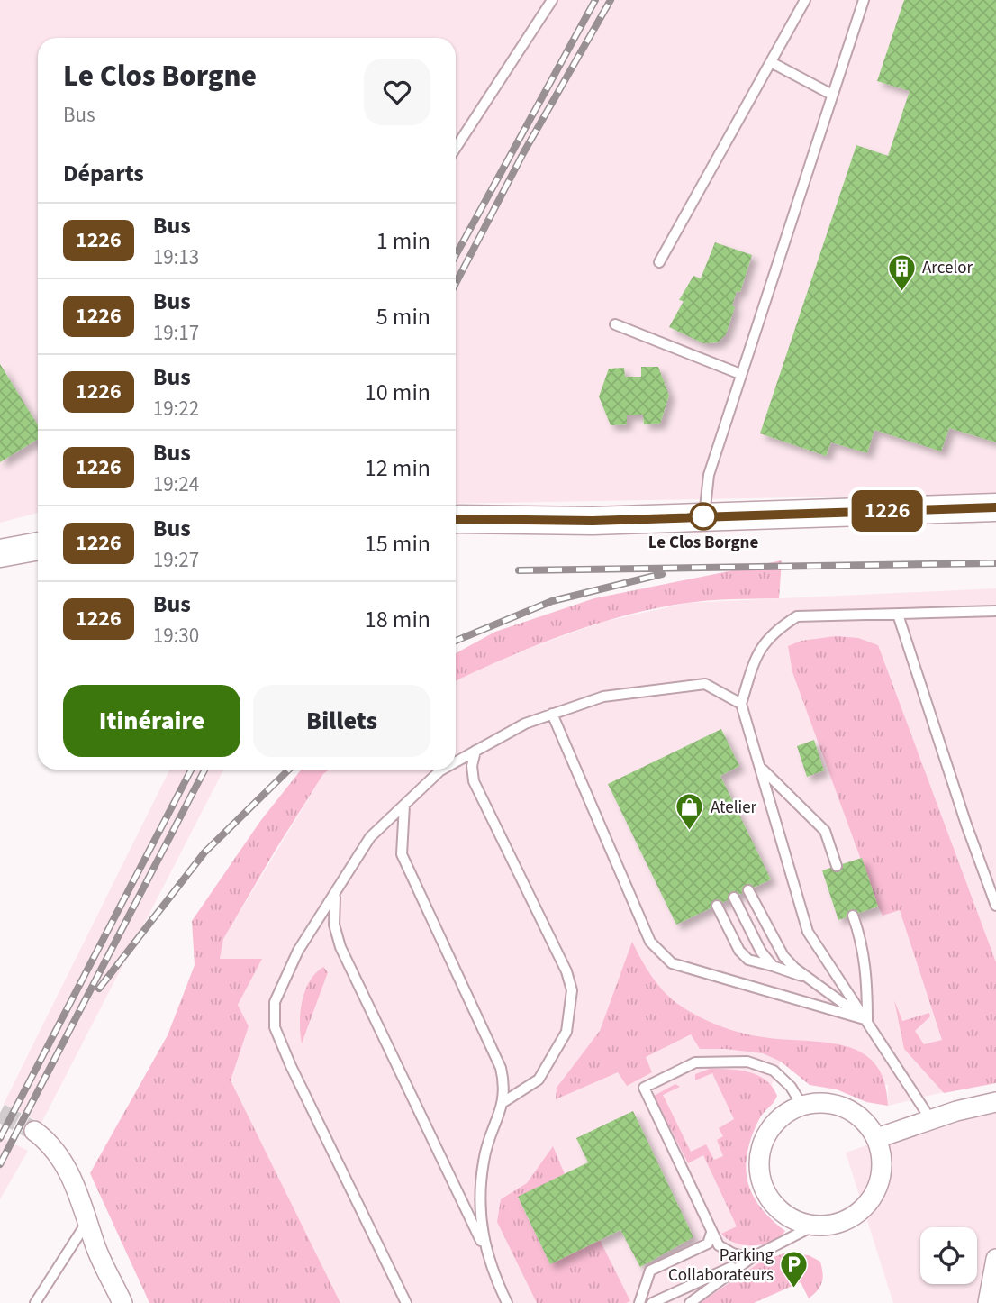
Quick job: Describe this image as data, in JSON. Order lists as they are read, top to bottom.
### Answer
{
  "places": {
    "building": ["Arcelor"],
    "other": ["Le Clos Borgne"],
    "shop": ["Atelier"],
    "parking": ["Parking Collaborateurs"]
  },
  "lines": ["bus line 1226"],
  "page": {
    "on_map": "1226",
    "heading": [
      ["Le Clos Borgne", "Bus"],
      "Départs"
    ],
    "list": [
      {
        "mark": "1226",
        "name": "Bus",
        "note": "19:13",
        "value": "1 min"
      },
      {
        "mark": "1226",
        "name": "Bus",
        "note": "19:17",
        "value": "5 min"
      },
      {
        "mark": "1226",
        "name": "Bus",
        "note": "19:22",
        "value": "10 min"
      },
      {
        "mark": "1226",
        "name": "Bus",
        "note": "19:24",
        "value": "12 min"
      },
      {
        "mark": "1226",
        "name": "Bus",
        "note": "19:27",
        "value": "15 min"
      },
      {
        "mark": "1226",
        "name": "Bus",
        "note": "19:30",
        "value": "18 min"
      }
    ],
    "buttons": ["Itinéraire", "Billets"]
  }
}
